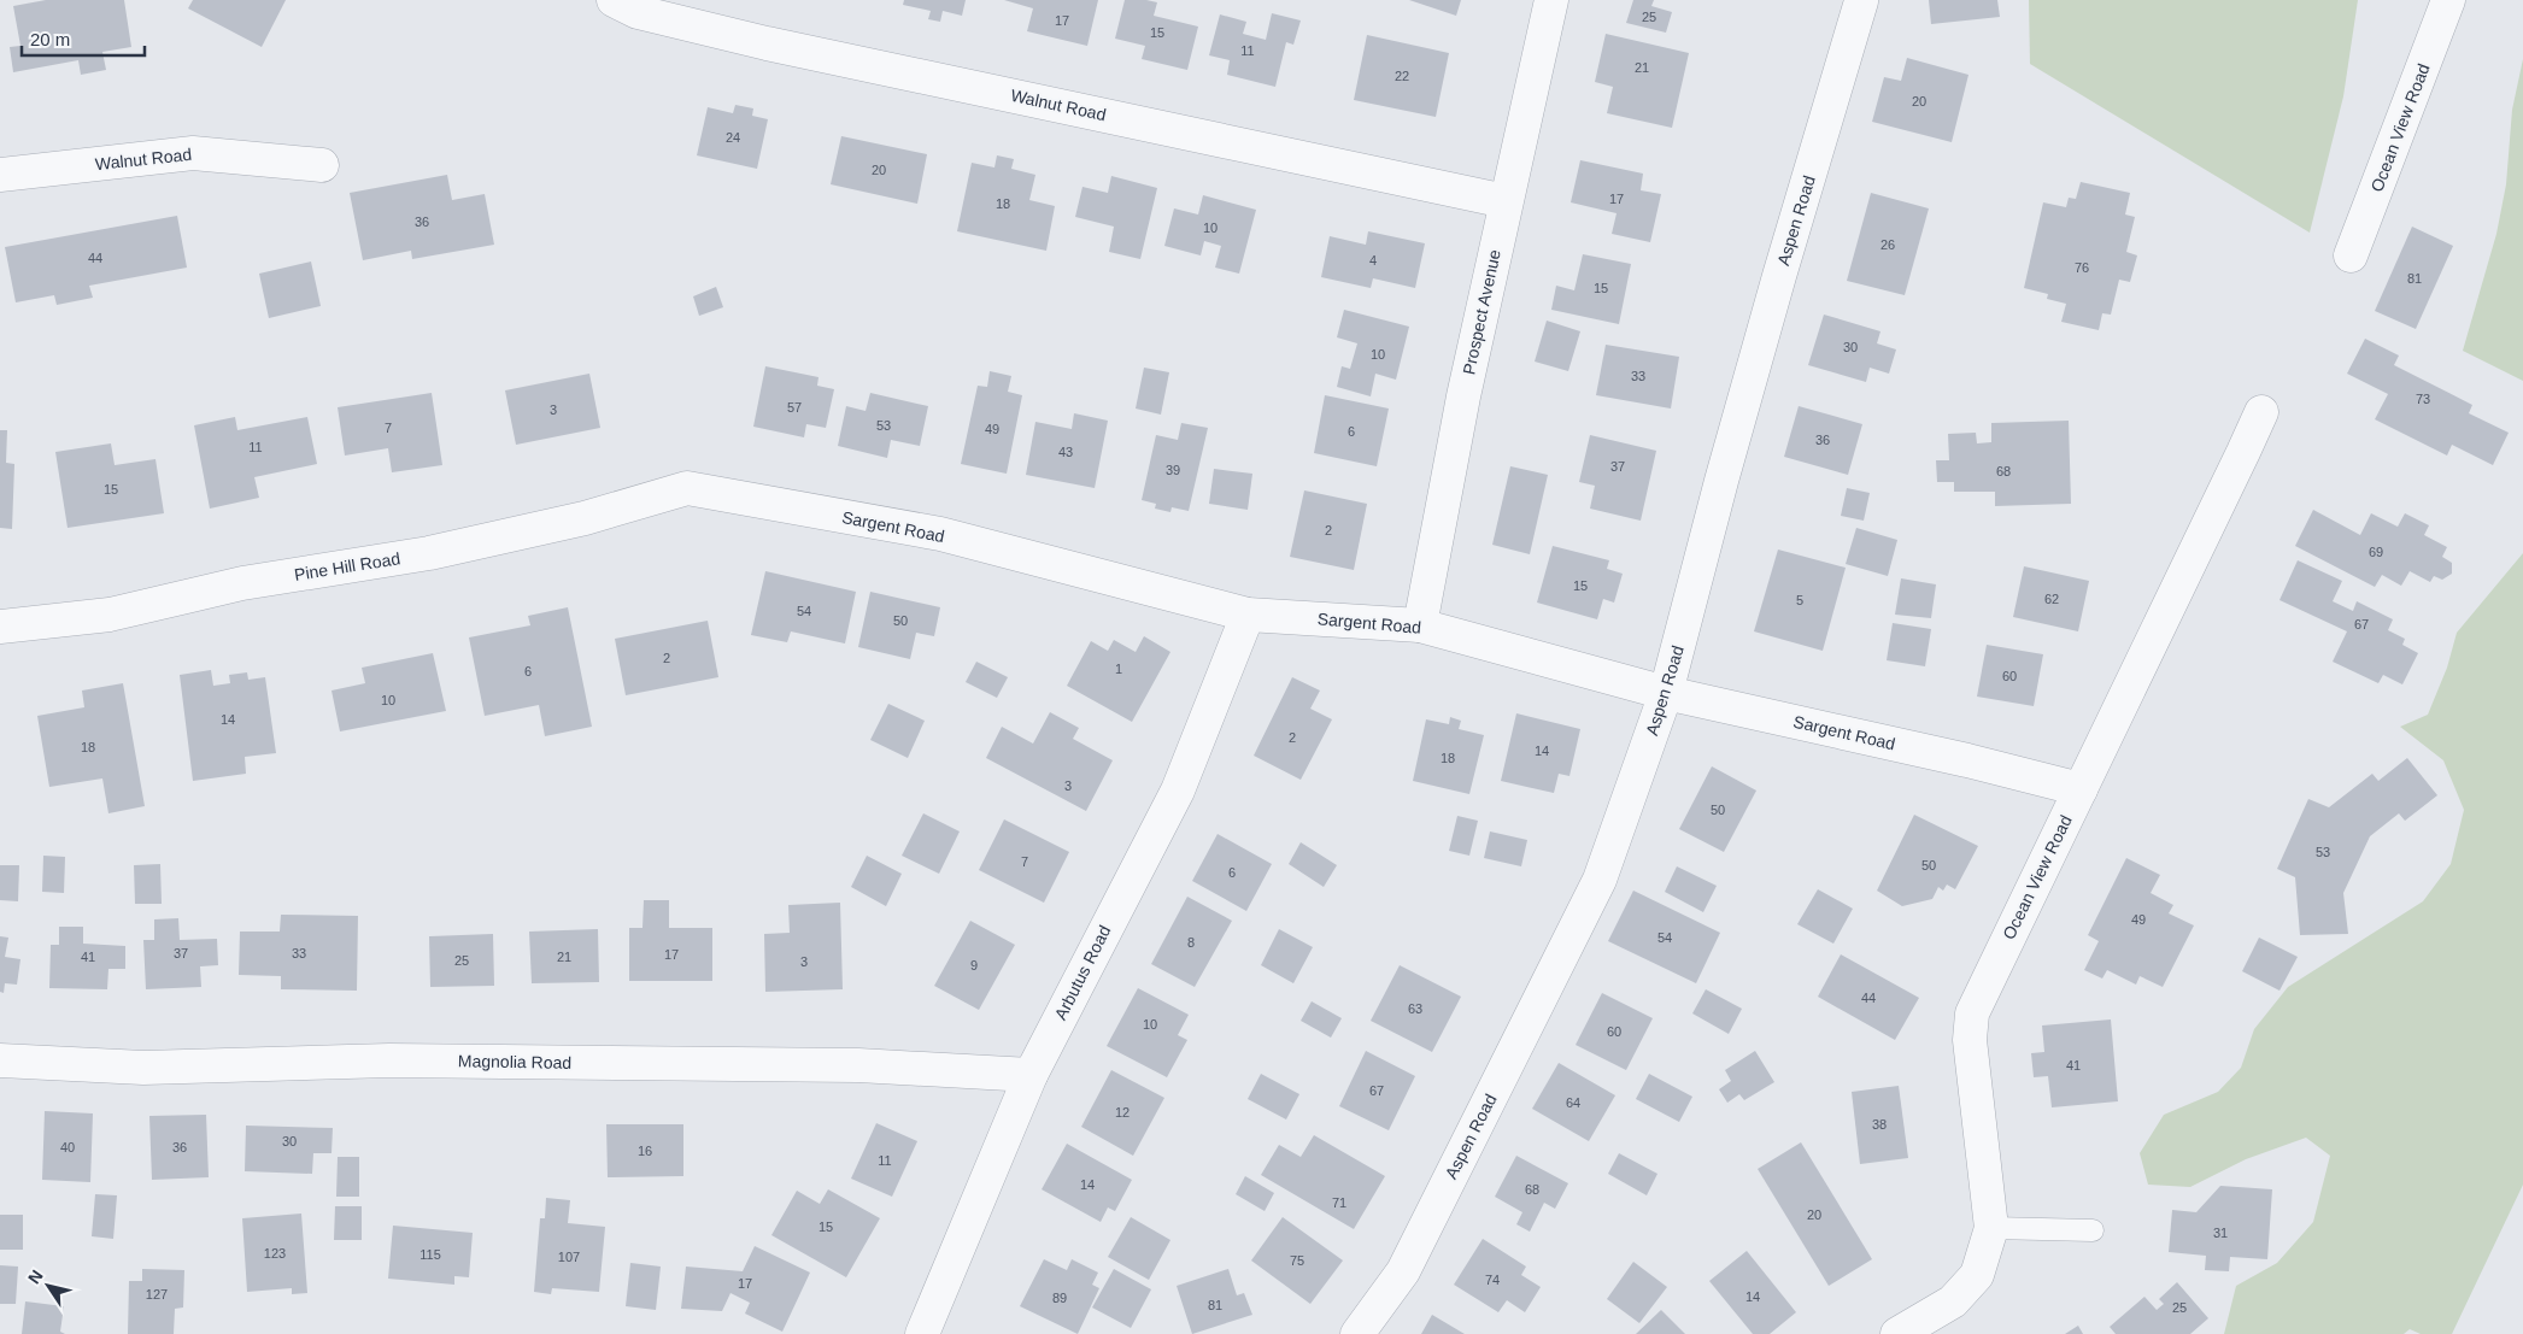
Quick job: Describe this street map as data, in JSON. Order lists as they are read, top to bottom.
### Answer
{
  "streets": {
    "street": [
      "Walnut Road",
      "Ocean View Road",
      "Aspen Road",
      "Prospect Avenue",
      "Sargent Road",
      "Pine Hill Road",
      "Arbutus Road",
      "Magnolia Road"
    ]
  },
  "crossings": [
    ["Walnut Road", "Prospect Avenue"],
    ["Ocean View Road", "Sargent Road"],
    ["Aspen Road", "Sargent Road"],
    ["Prospect Avenue", "Sargent Road"],
    ["Sargent Road", "Pine Hill Road"],
    ["Sargent Road", "Arbutus Road"],
    ["Arbutus Road", "Magnolia Road"]
  ],
  "house_numbers": [
    "25",
    "17",
    "15",
    "11",
    "21",
    "22",
    "20",
    "24",
    "20",
    "17",
    "18",
    "36",
    "10",
    "26",
    "44",
    "4",
    "76",
    "81",
    "15",
    "30",
    "10",
    "33",
    "73",
    "57",
    "3",
    "53",
    "7",
    "49",
    "6",
    "36",
    "11",
    "43",
    "37",
    "39",
    "68",
    "15",
    "2",
    "69",
    "15",
    "62",
    "5",
    "54",
    "50",
    "67",
    "2",
    "1",
    "6",
    "60",
    "10",
    "14",
    "2",
    "18",
    "14",
    "18",
    "3",
    "50",
    "53",
    "7",
    "50",
    "6",
    "49",
    "54",
    "8",
    "37",
    "33",
    "17",
    "41",
    "21",
    "25",
    "3",
    "9",
    "44",
    "63",
    "10",
    "60",
    "41",
    "67",
    "64",
    "12",
    "38",
    "30",
    "40",
    "36",
    "16",
    "11",
    "14",
    "68",
    "71",
    "20",
    "15",
    "31",
    "123",
    "115",
    "107",
    "75",
    "74",
    "17",
    "127",
    "14",
    "89",
    "81",
    "25"
  ],
  "scale_bar": "20 m",
  "north": "top left"
}
